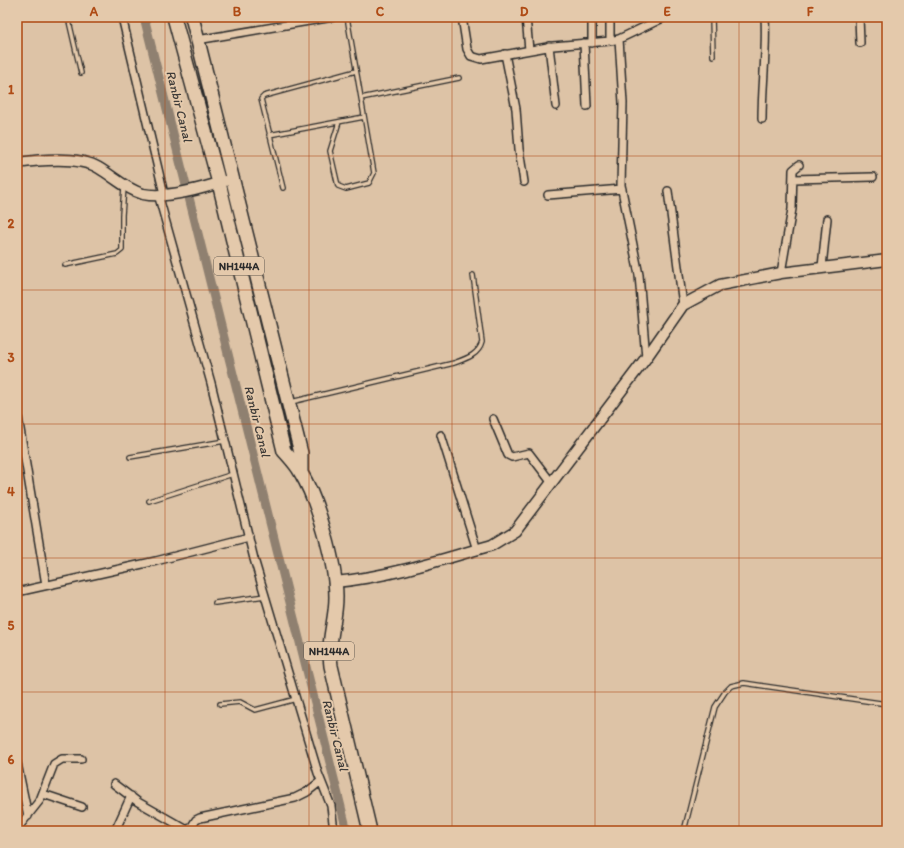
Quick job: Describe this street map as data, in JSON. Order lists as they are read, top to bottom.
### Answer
{
  "streets": {
    "highway": ["NH144A"]
  },
  "water": ["Ranbir Canal"],
  "grid": {
    "columns": [
      "A",
      "B",
      "C",
      "D",
      "E",
      "F"
    ],
    "rows": [
      "1",
      "2",
      "3",
      "4",
      "5",
      "6"
    ]
  }
}
